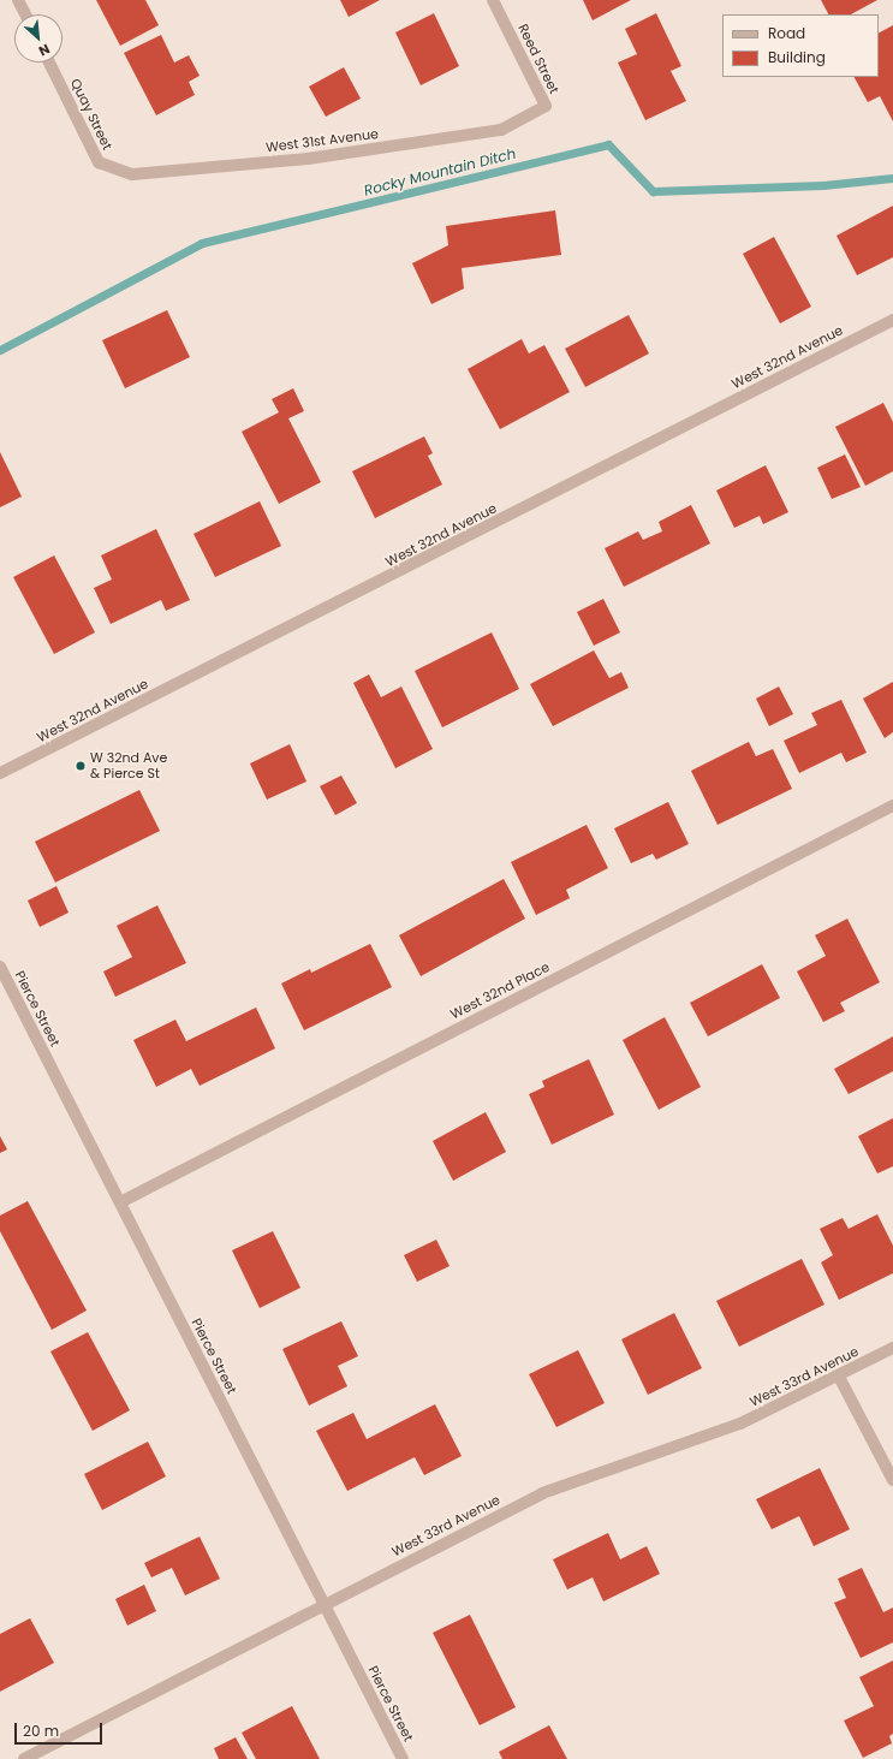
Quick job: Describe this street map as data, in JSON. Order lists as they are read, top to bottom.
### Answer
{
  "streets": {
    "street": [
      "Reed Street",
      "Quay Street",
      "West 31st Avenue",
      "West 32nd Avenue",
      "West 32nd Place",
      "Pierce Street",
      "West 33rd Avenue"
    ]
  },
  "crossings": [
    ["Reed Street", "West 31st Avenue"],
    ["Quay Street", "West 31st Avenue"],
    ["West 32nd Place", "Pierce Street"],
    ["Pierce Street", "West 33rd Avenue"]
  ],
  "water": ["Rocky Mountain Ditch"],
  "places": ["W 32nd Ave & Pierce St"],
  "legend": ["Road", "Building"],
  "scale_bar": "20 m",
  "north": "bottom right"
}
